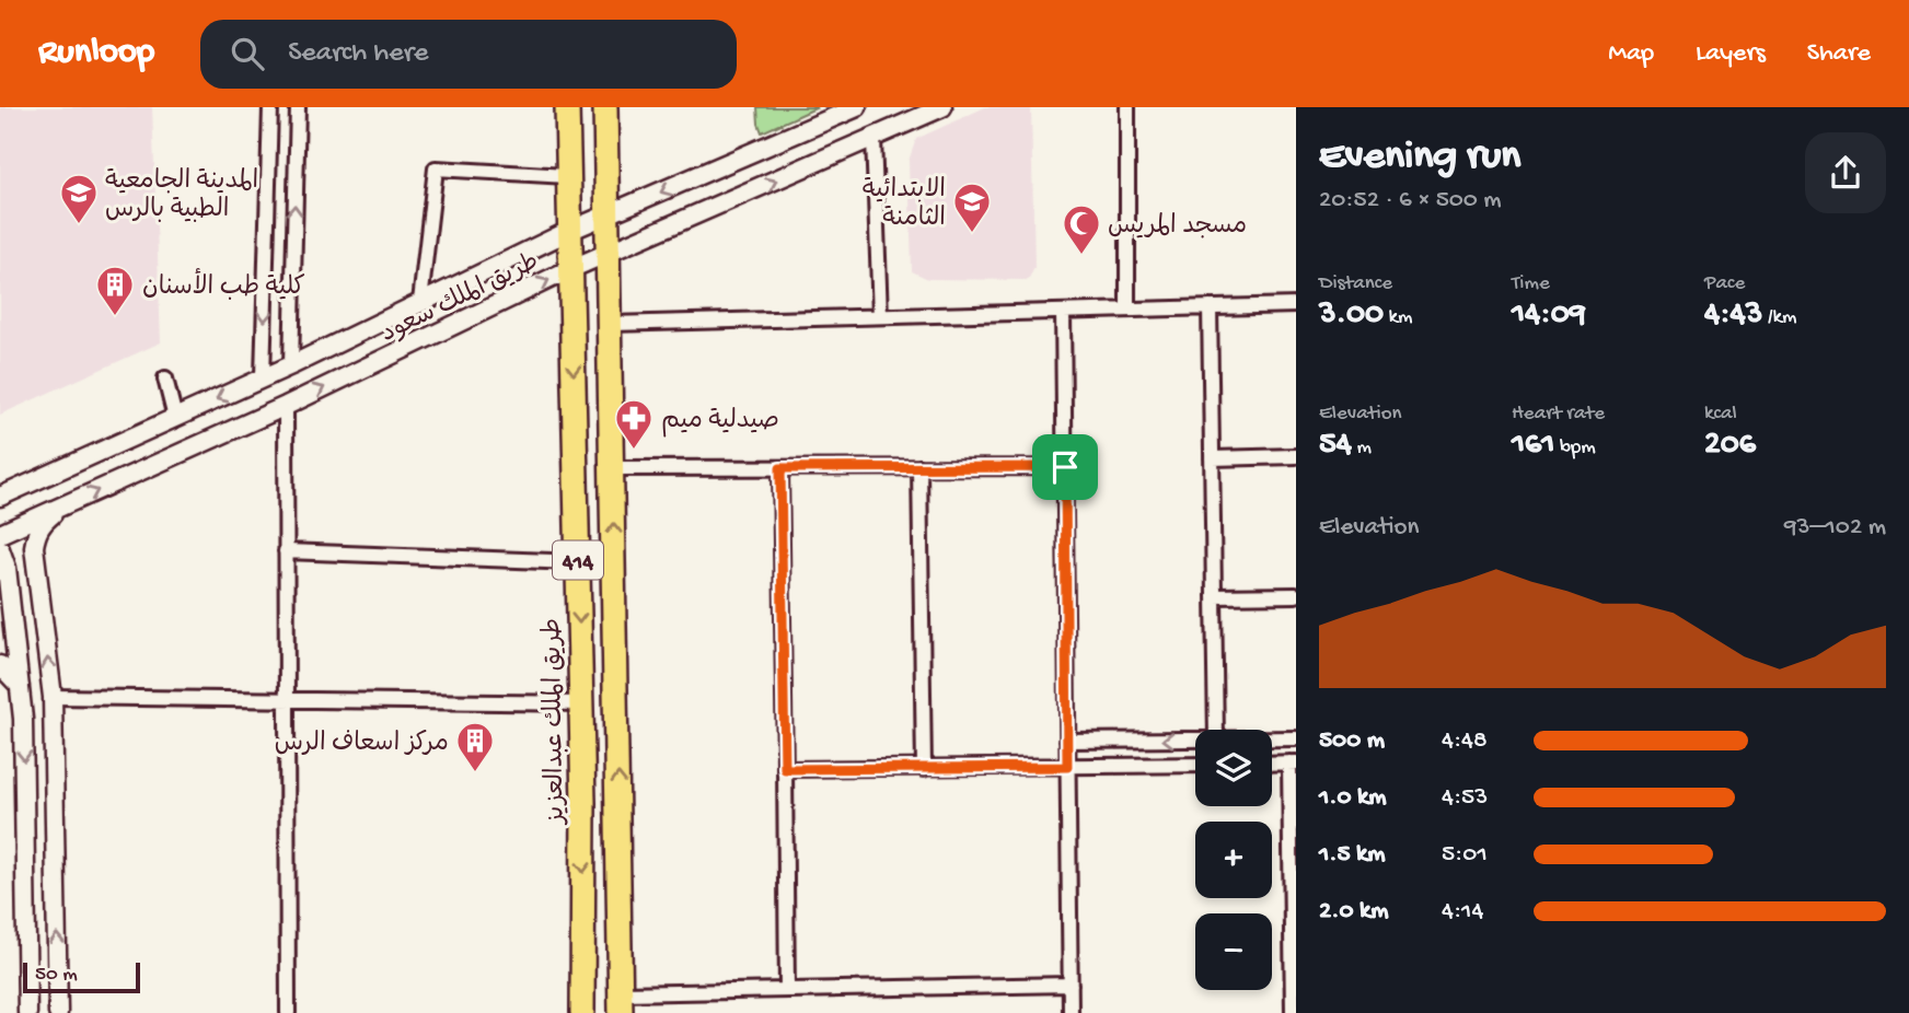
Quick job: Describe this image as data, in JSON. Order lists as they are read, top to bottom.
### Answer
{
  "streets": {
    "highway": ["414", "طريق الملك عبدالعزيز"],
    "street": ["طريق الملك سعود"]
  },
  "crossings": [
    ["طريق الملك سعود", "414"],
    ["طريق الملك سعود", "طريق الملك عبدالعزيز"]
  ],
  "places": {
    "school or university": ["المدينة الجامعية الطبية بالرس", "الابتدائية الثامنة"],
    "mosque": ["مسجد المريس"],
    "building": ["كلية طب الأسنان", "مركز اسعاف الرس"],
    "pharmacy": ["صيدلية ميم"]
  },
  "scale_bar": "50 m",
  "page": {
    "header": "Runloop",
    "search": "Search here",
    "nav": ["Map", "Layers", "Share"],
    "heading": ["Evening run", "20:52 · 6 × 500 m"],
    "stats": [
      ["Distance", "3.00 km"],
      ["Time", "14:09"],
      ["Pace", "4:43 /km"],
      ["Elevation", "54 m"],
      ["Heart rate", "161 bpm"],
      ["kcal", "206"]
    ],
    "chart": ["Elevation", "93–102 m"],
    "list": [
      {
        "name": "500 m",
        "note": "4:48"
      },
      {
        "name": "1.0 km",
        "note": "4:53"
      },
      {
        "name": "1.5 km",
        "note": "5:01"
      },
      {
        "name": "2.0 km",
        "note": "4:14"
      }
    ],
    "map_buttons": ["+", "−"],
    "scale": "50 m"
  }
}
